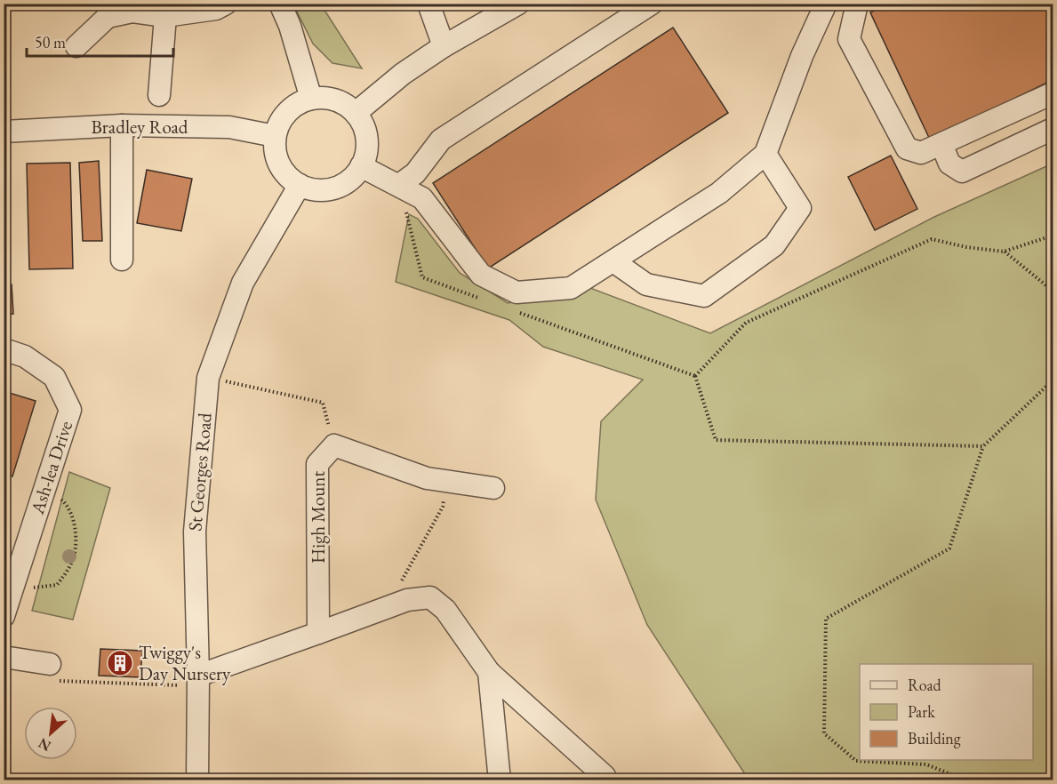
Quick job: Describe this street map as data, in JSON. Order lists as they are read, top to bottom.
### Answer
{
  "streets": {
    "street": [
      "Bradley Road",
      "Ash-lea Drive",
      "St Georges Road",
      "High Mount"
    ]
  },
  "crossings": [
    ["Bradley Road", "St Georges Road"]
  ],
  "places": {
    "building": ["Twiggy's Day Nursery"]
  },
  "legend": ["Road", "Park", "Building"],
  "scale_bar": "50 m",
  "north": "bottom left"
}
